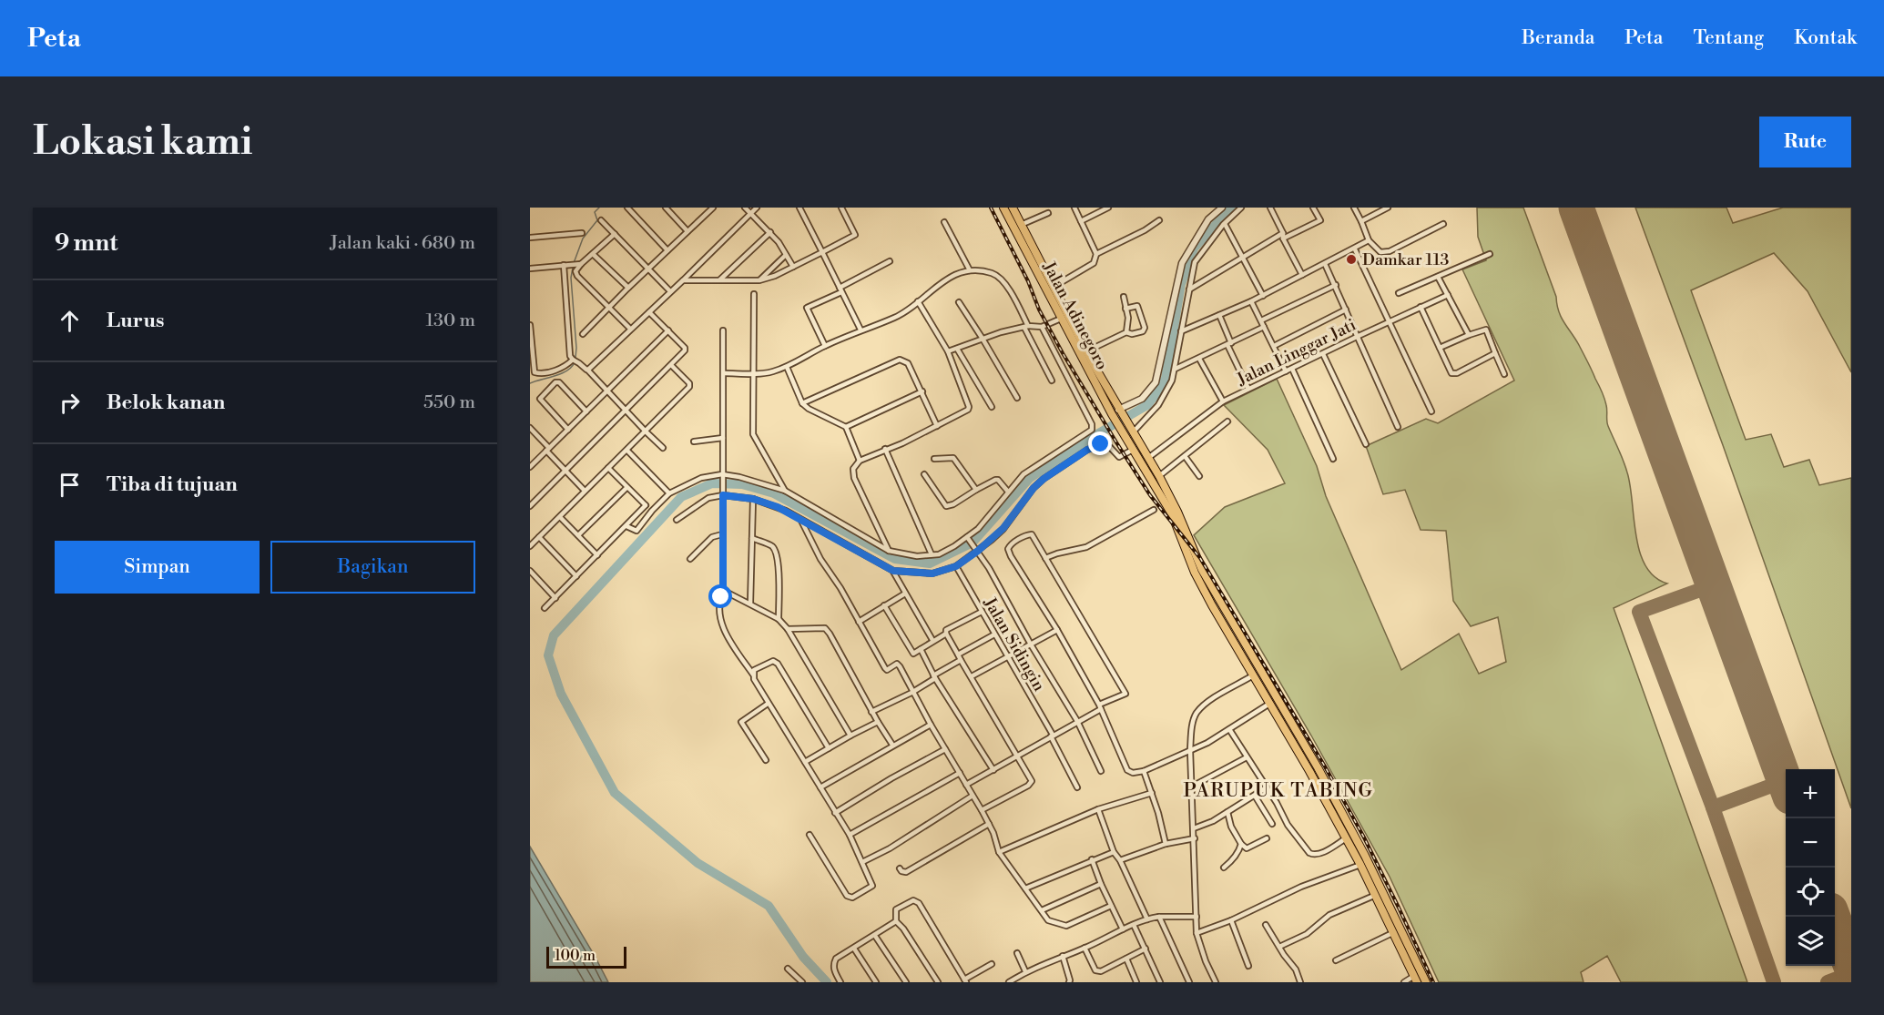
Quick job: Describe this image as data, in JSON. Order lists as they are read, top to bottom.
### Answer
{
  "streets": {
    "highway": ["Jalan Adinegoro"],
    "street": ["Jalan Linggar Jati", "Jalan Sidingin"]
  },
  "crossings": [
    ["Jalan Adinegoro", "Jalan Linggar Jati"]
  ],
  "districts": ["PARUPUK TABING"],
  "places": ["Damkar 113"],
  "scale_bar": "100 m",
  "page": {
    "header": "Peta",
    "nav": [
      "Beranda",
      "Peta",
      "Tentang",
      "Kontak"
    ],
    "buttons": [
      "Rute",
      ["Simpan", "Bagikan"]
    ],
    "title": "Lokasi kami",
    "heading": ["9 mnt", "Jalan kaki · 680 m"],
    "list": [
      ["Lurus", "130 m"],
      ["Belok kanan", "550 m"],
      "Tiba di tujuan"
    ],
    "map_buttons": ["+", "−"],
    "scale": "100 m"
  }
}
